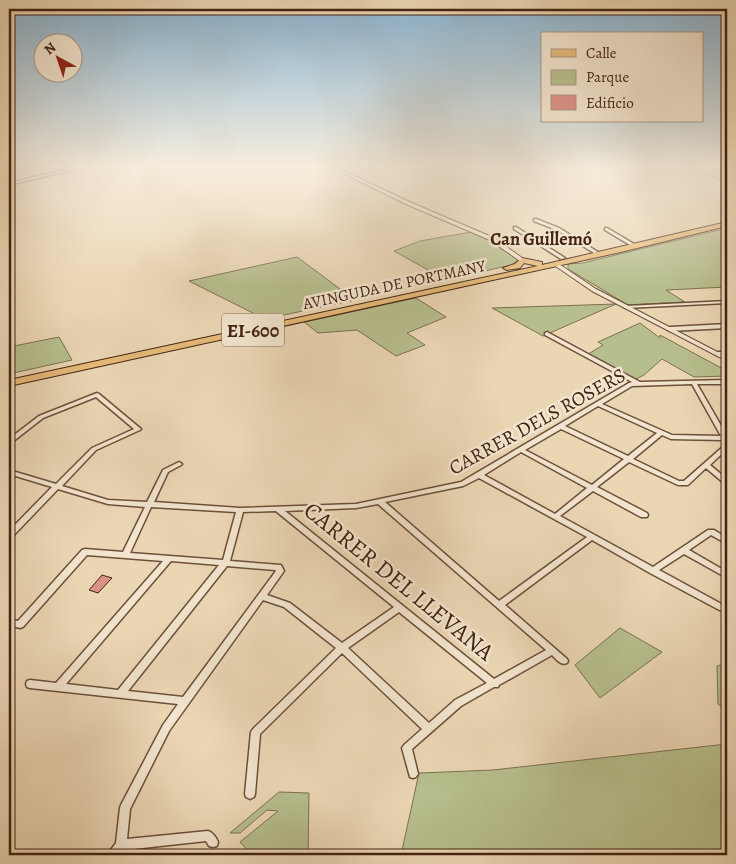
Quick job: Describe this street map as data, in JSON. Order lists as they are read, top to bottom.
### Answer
{
  "streets": {
    "main road": ["AVINGUDA DE PORTMANY", "EI-600"],
    "street": ["CARRER DELS ROSERS", "CARRER DEL LLEVANA"]
  },
  "crossings": [
    ["CARRER DELS ROSERS", "CARRER DEL LLEVANA"]
  ],
  "districts": ["Can Guillemó"],
  "legend": ["Calle", "Parque", "Edificio"],
  "north": "top left"
}
